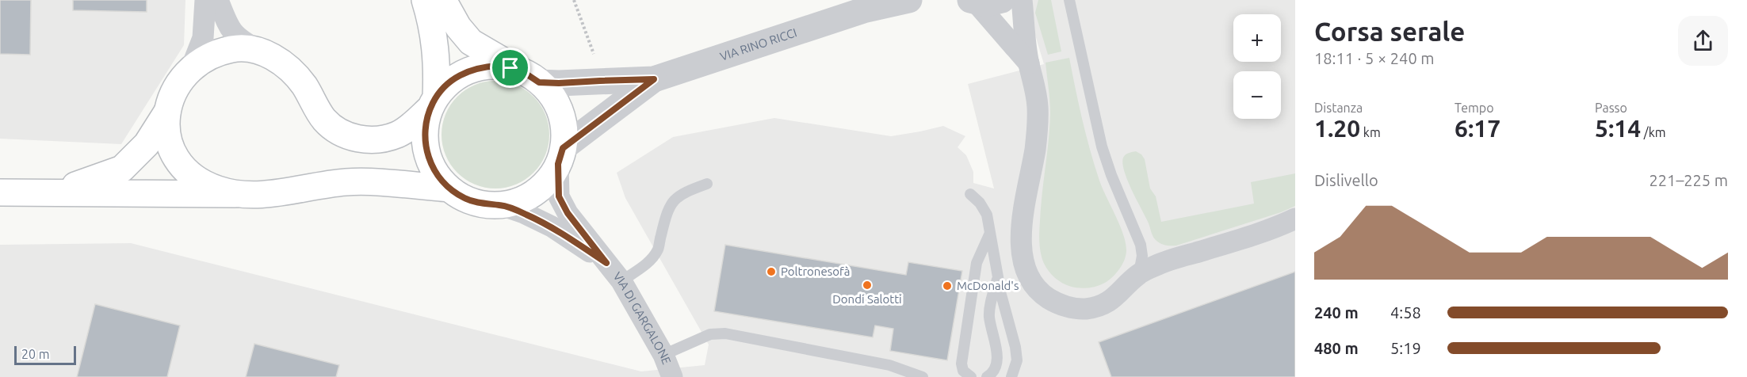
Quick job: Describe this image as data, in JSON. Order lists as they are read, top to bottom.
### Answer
{
  "streets": {
    "street": ["VIA RINO RICCI", "VIA DI GARGALONE"]
  },
  "crossings": [
    ["VIA RINO RICCI", "VIA DI GARGALONE"]
  ],
  "places": ["Poltronesofà", "Dondi Salotti", "McDonald's"],
  "scale_bar": "20 m",
  "page": {
    "heading": ["Corsa serale", "18:11 · 5 × 240 m"],
    "map_buttons": ["+", "−"],
    "stats": [
      ["Distanza", "1.20 km"],
      ["Tempo", "6:17"],
      ["Passo", "5:14 /km"]
    ],
    "chart": ["Dislivello", "221–225 m"],
    "list": [
      {
        "name": "240 m",
        "note": "4:58"
      },
      {
        "name": "480 m",
        "note": "5:19"
      }
    ],
    "scale": "20 m"
  }
}
